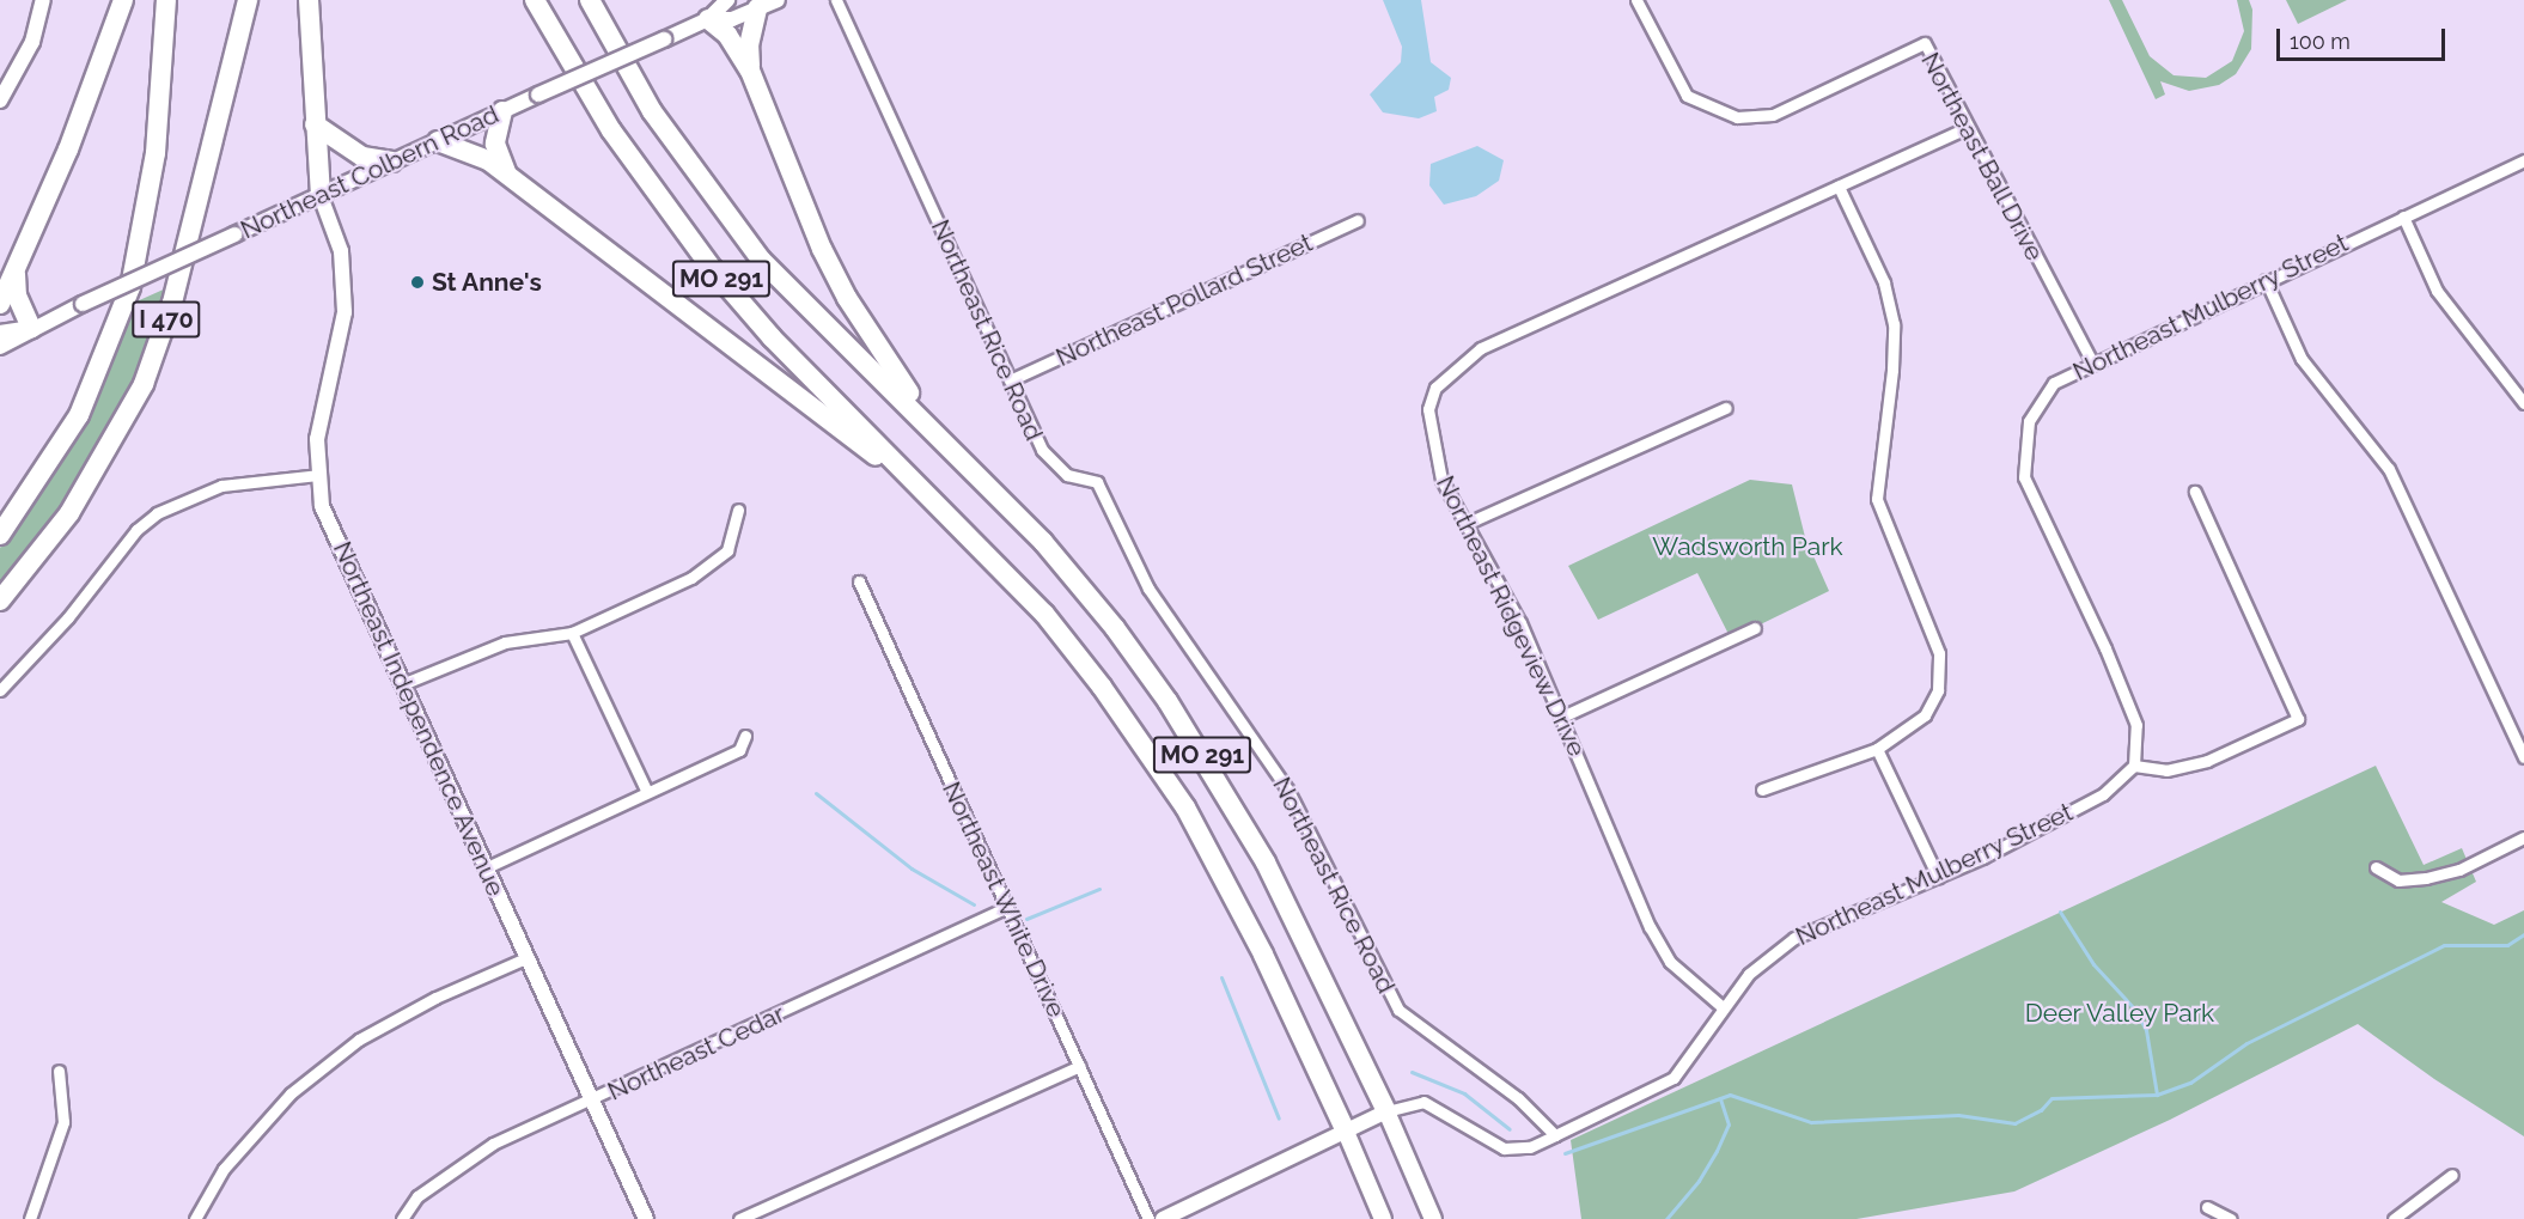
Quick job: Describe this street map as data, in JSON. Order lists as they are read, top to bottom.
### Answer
{
  "streets": {
    "highway": ["MO 291", "I 470"],
    "street": [
      "Northeast Ball Drive",
      "Northeast Colbern Road",
      "Northeast Pollard Street",
      "Northeast Mulberry Street",
      "Northeast Rice Road",
      "Northeast Ridgeview Drive",
      "Northeast Independence Avenue",
      "Northeast White Drive",
      "Northeast Cedar"
    ]
  },
  "crossings": [
    ["Northeast Ball Drive", "Northeast Mulberry Street"],
    ["Northeast Ball Drive", "Northeast Ridgeview Drive"],
    ["Northeast Colbern Road", "Northeast Independence Avenue"],
    ["MO 291", "Northeast Mulberry Street"],
    ["Northeast Pollard Street", "Northeast Rice Road"],
    ["Northeast Mulberry Street", "Northeast Rice Road"],
    ["Northeast Mulberry Street", "Northeast Ridgeview Drive"],
    ["Northeast Independence Avenue", "Northeast Cedar"],
    ["Northeast White Drive", "Northeast Cedar"]
  ],
  "parks": ["Wadsworth Park", "Deer Valley Park"],
  "places": ["St Anne's"],
  "scale_bar": "100 m"
}
